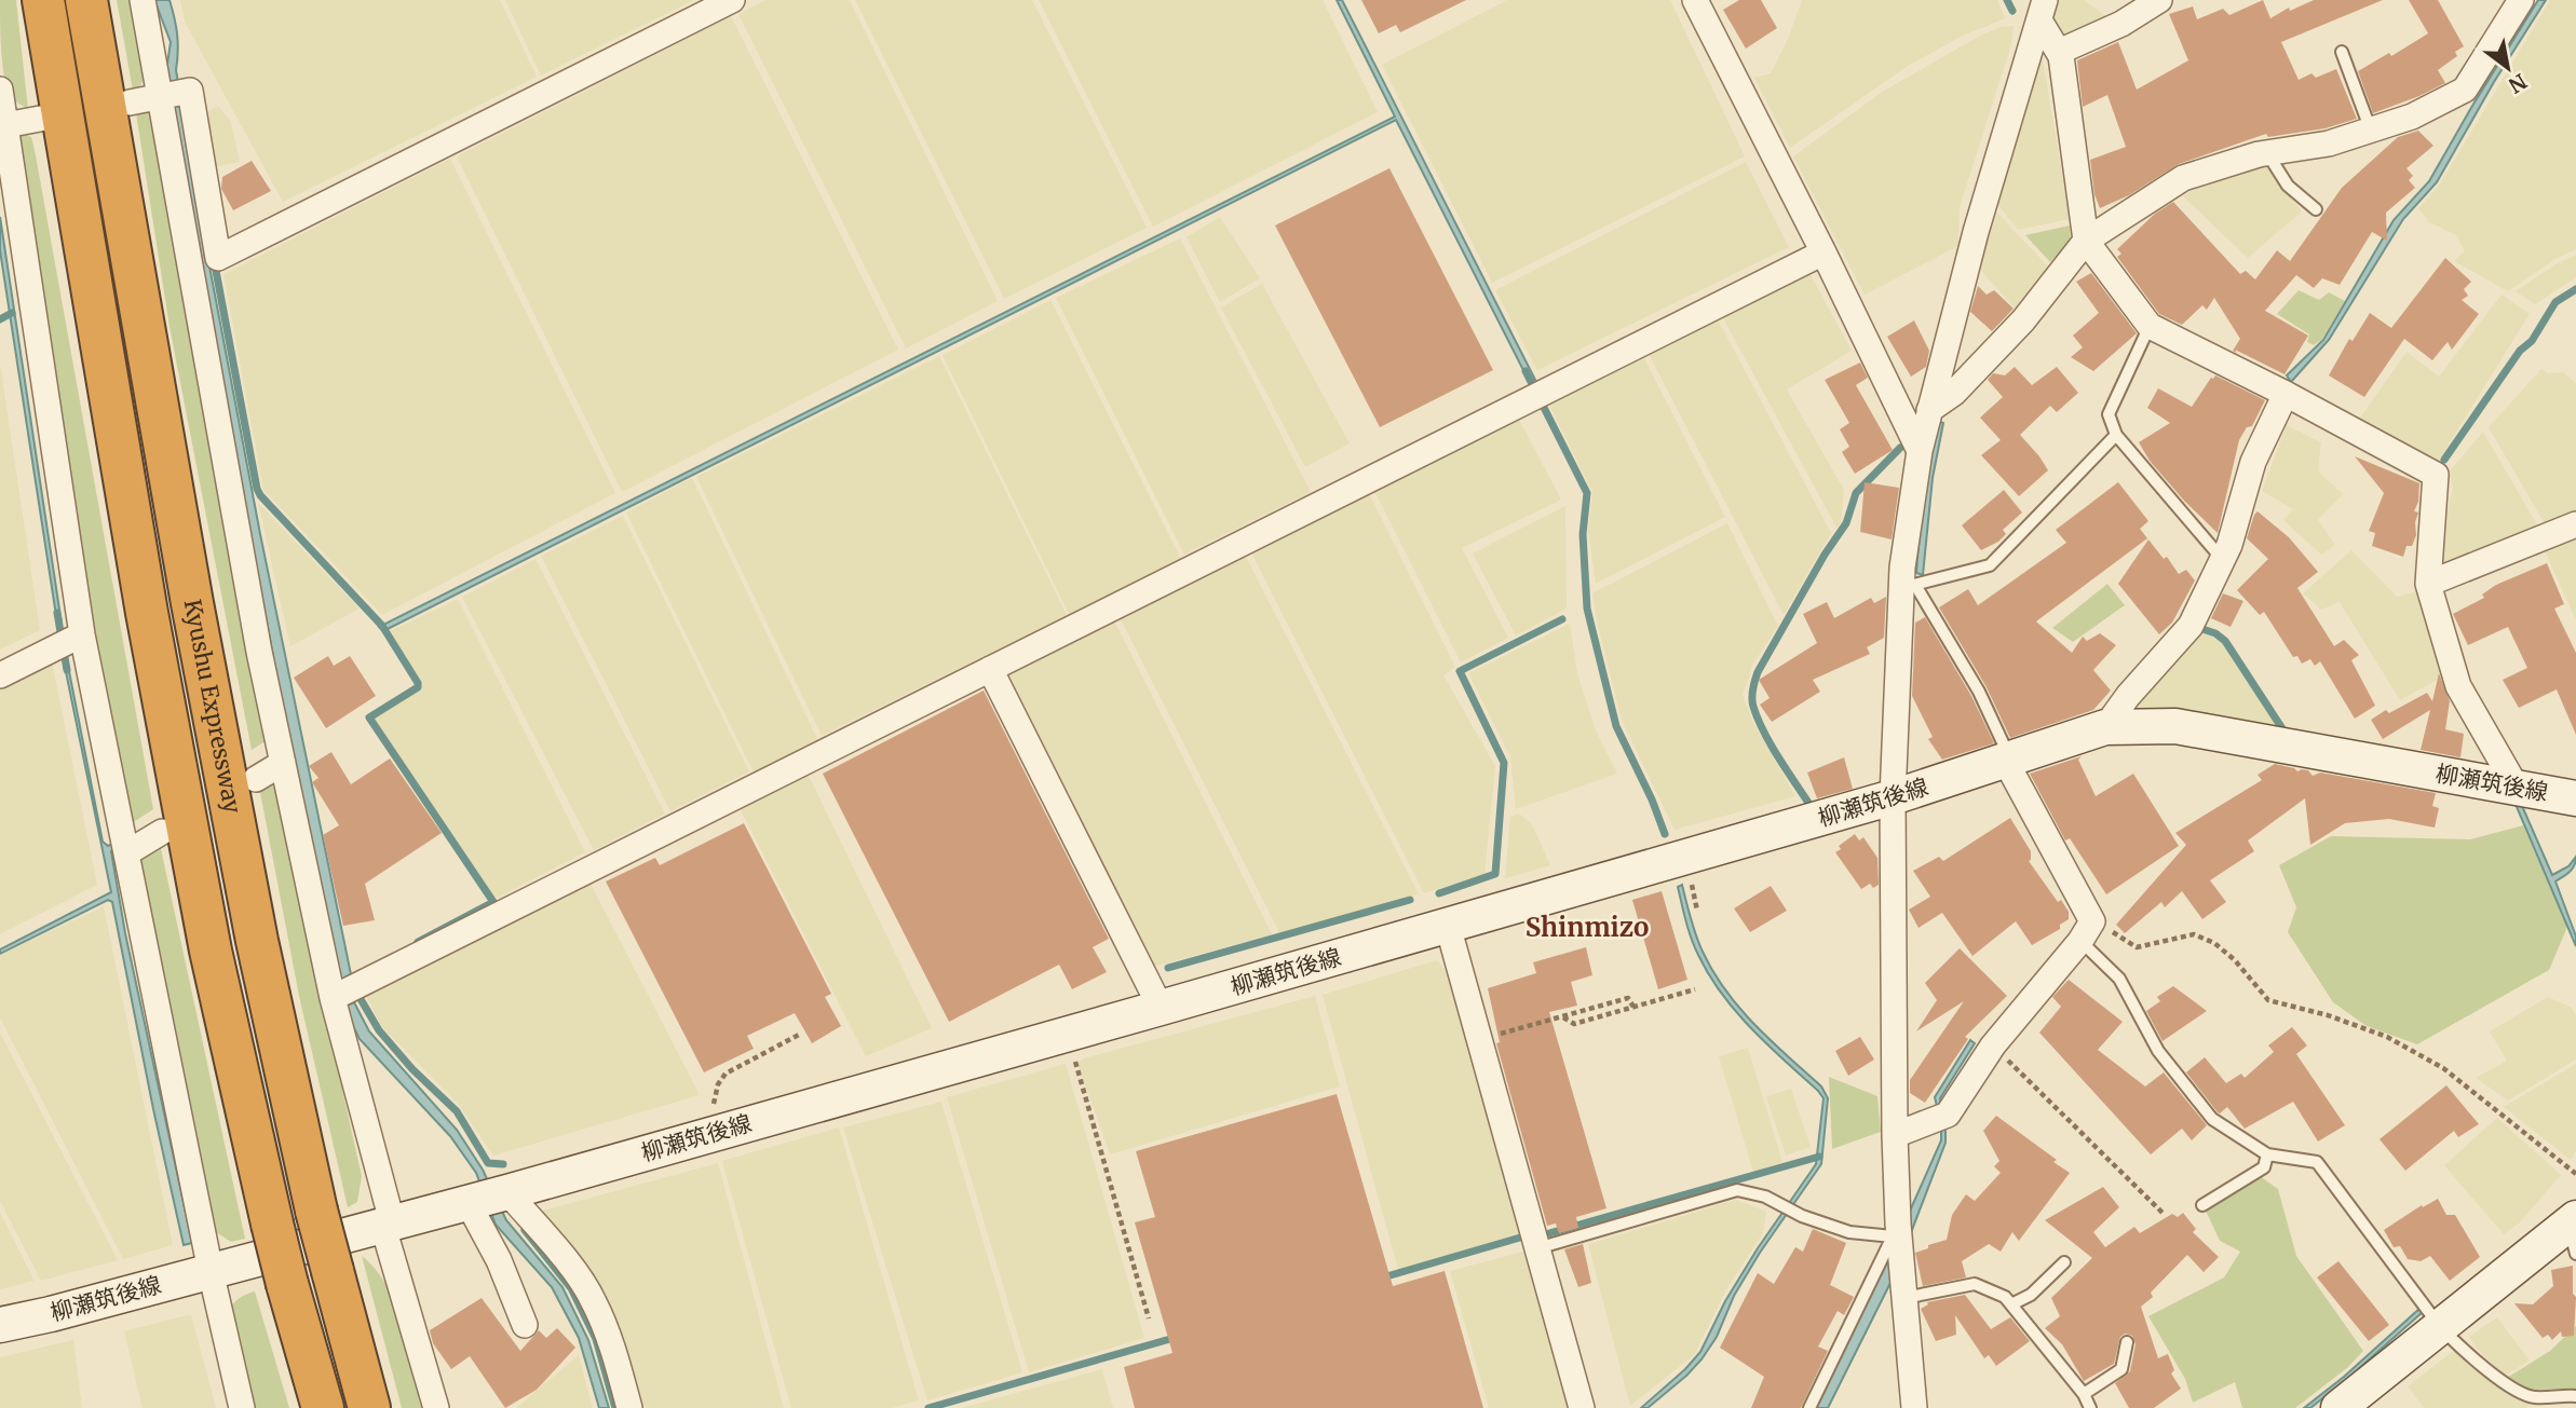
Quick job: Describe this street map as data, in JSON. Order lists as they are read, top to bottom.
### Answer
{
  "streets": {
    "highway": ["Kyushu Expressway"],
    "main road": ["柳瀬筑後線"]
  },
  "districts": ["Shinmizo"],
  "north": "bottom right"
}
